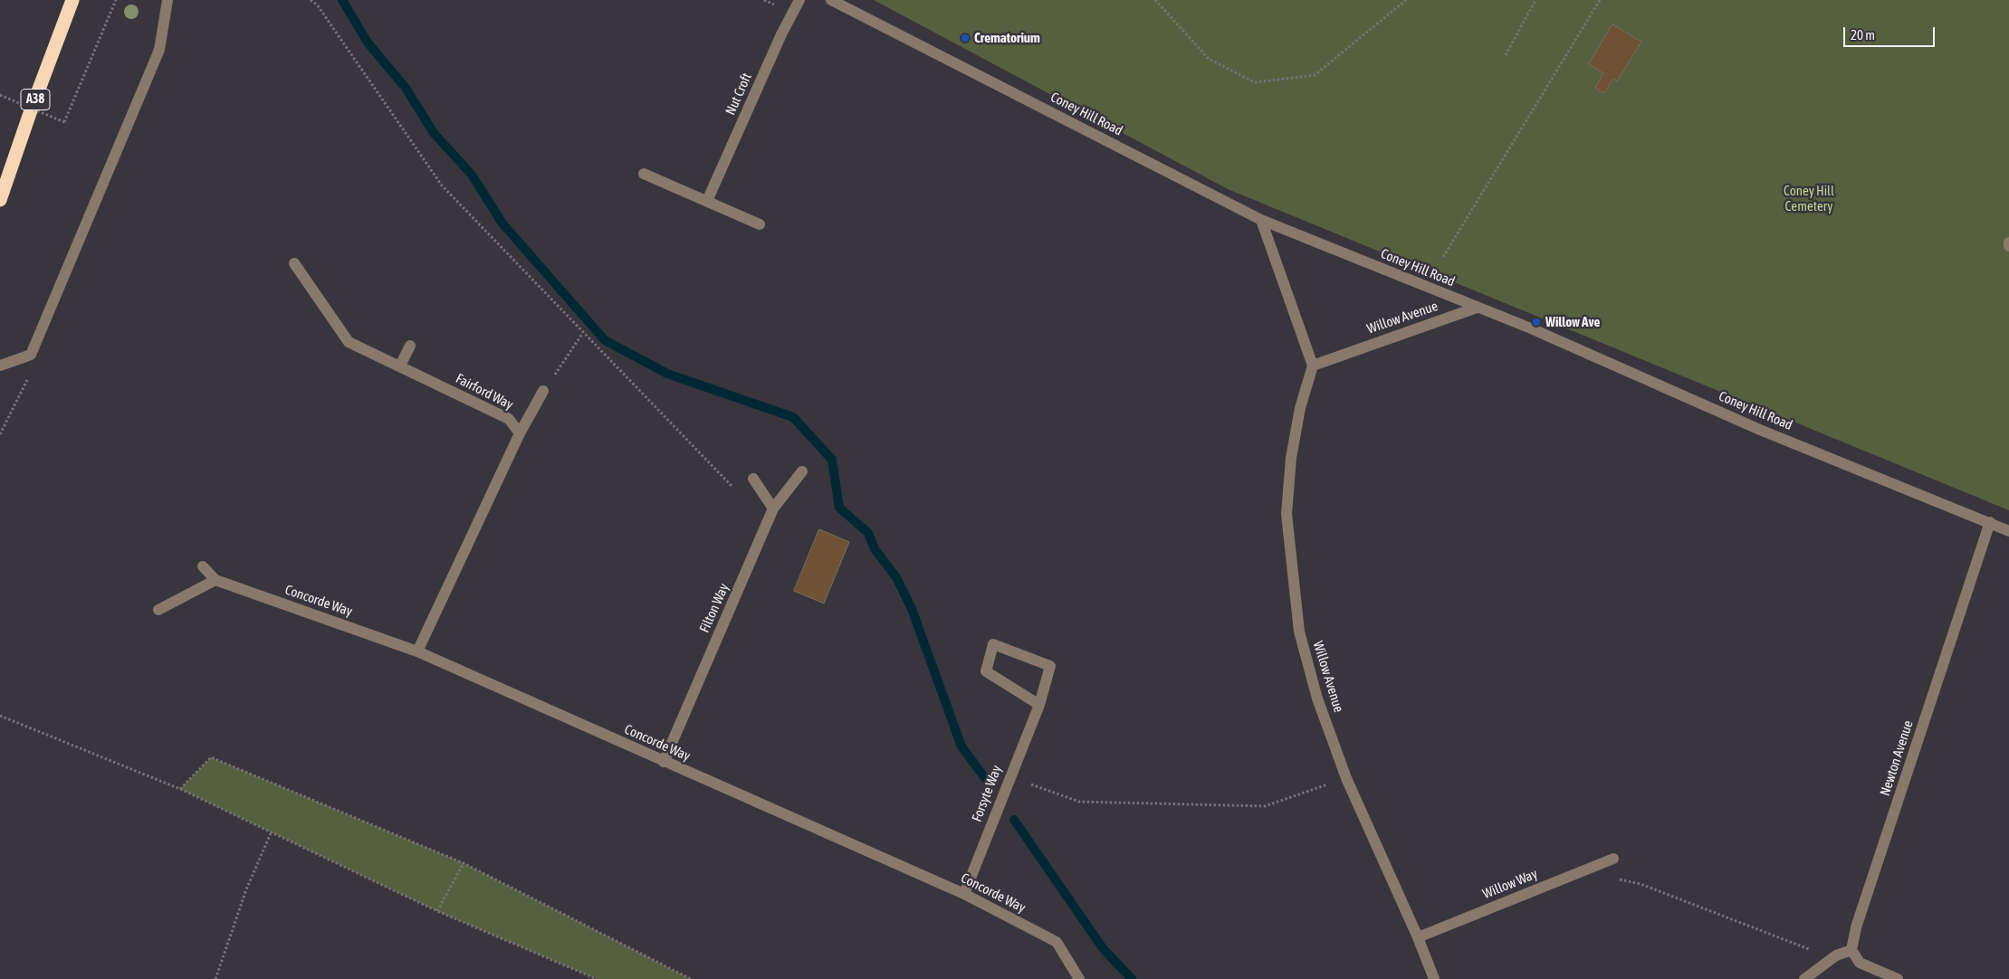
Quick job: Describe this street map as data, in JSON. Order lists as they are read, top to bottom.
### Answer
{
  "streets": {
    "highway": ["A38"],
    "street": [
      "Nut Croft",
      "Coney Hill Road",
      "Willow Avenue",
      "Fairford Way",
      "Concorde Way",
      "Filton Way",
      "Newton Avenue",
      "Forsyte Way",
      "Willow Way"
    ]
  },
  "crossings": [
    ["Coney Hill Road", "Willow Avenue"],
    ["Coney Hill Road", "Newton Avenue"],
    ["Willow Avenue", "Willow Way"],
    ["Concorde Way", "Filton Way"],
    ["Concorde Way", "Forsyte Way"]
  ],
  "parks": ["Coney Hill Cemetery"],
  "places": ["Crematorium", "Willow Ave"],
  "scale_bar": "20 m"
}
